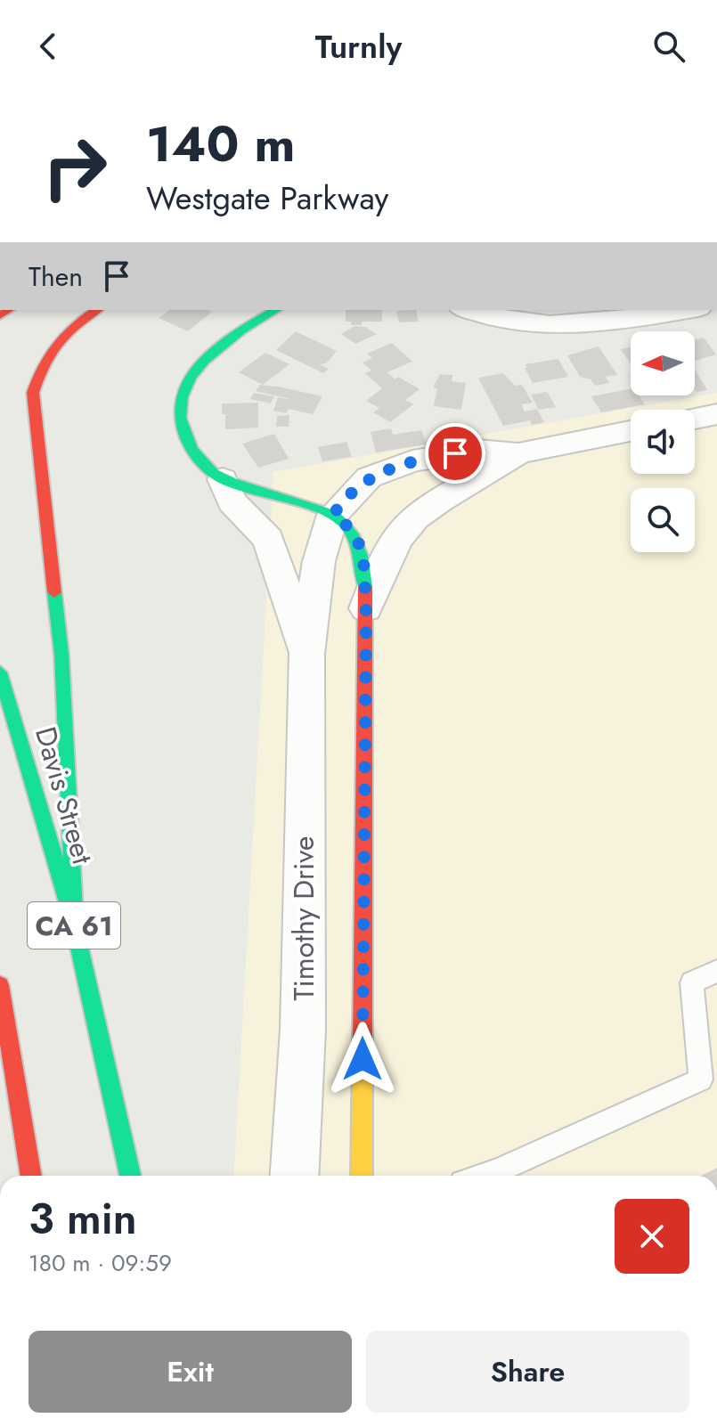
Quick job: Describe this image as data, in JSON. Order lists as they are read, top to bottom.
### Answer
{
  "streets": {
    "main road": ["Davis Street", "Timothy Drive", "CA 61"]
  },
  "north": "left",
  "page": {
    "header": "Turnly",
    "turn": ["140 m", "Westgate Parkway"],
    "then": "Then",
    "heading": ["3 min", "180 m · 09:59"],
    "buttons": ["Exit", "Share"]
  }
}
